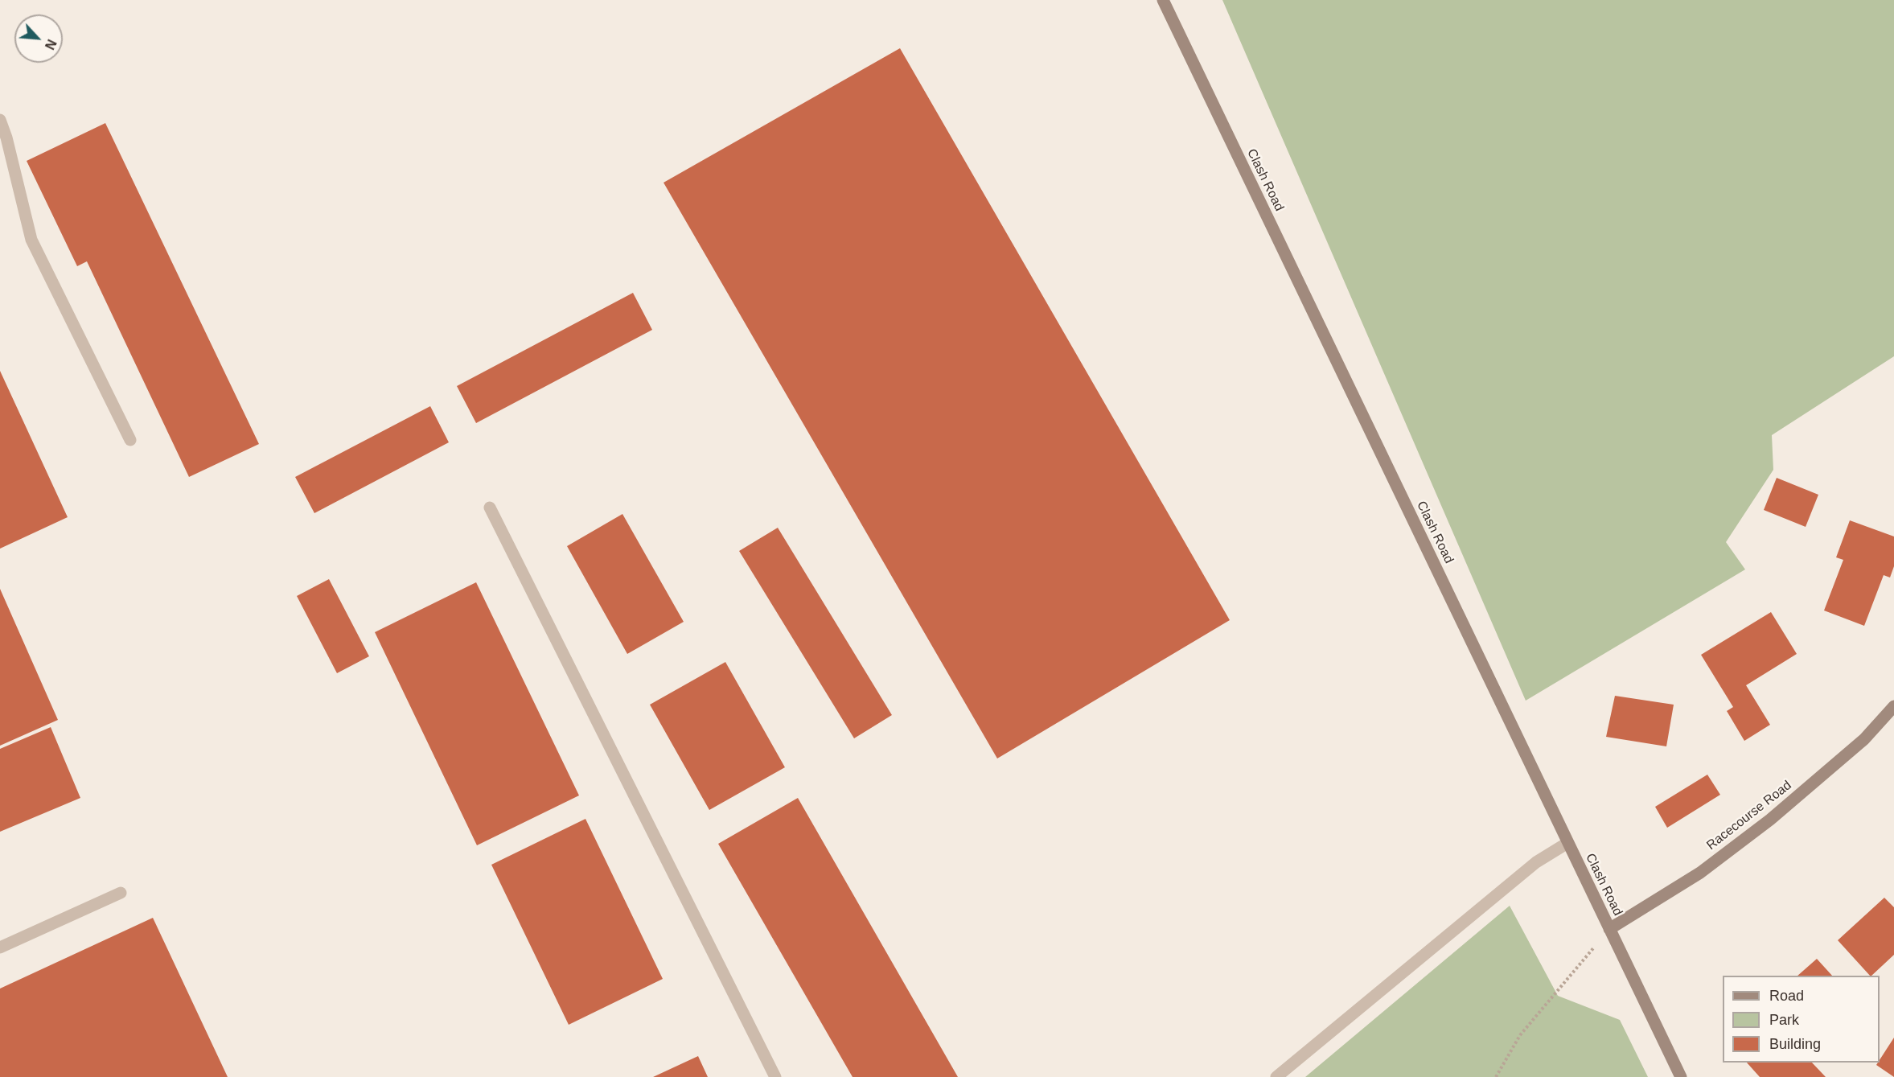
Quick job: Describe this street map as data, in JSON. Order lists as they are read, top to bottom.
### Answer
{
  "streets": {
    "street": ["Clash Road", "Racecourse Road"]
  },
  "crossings": [
    ["Clash Road", "Racecourse Road"]
  ],
  "legend": ["Road", "Park", "Building"],
  "north": "bottom right"
}
